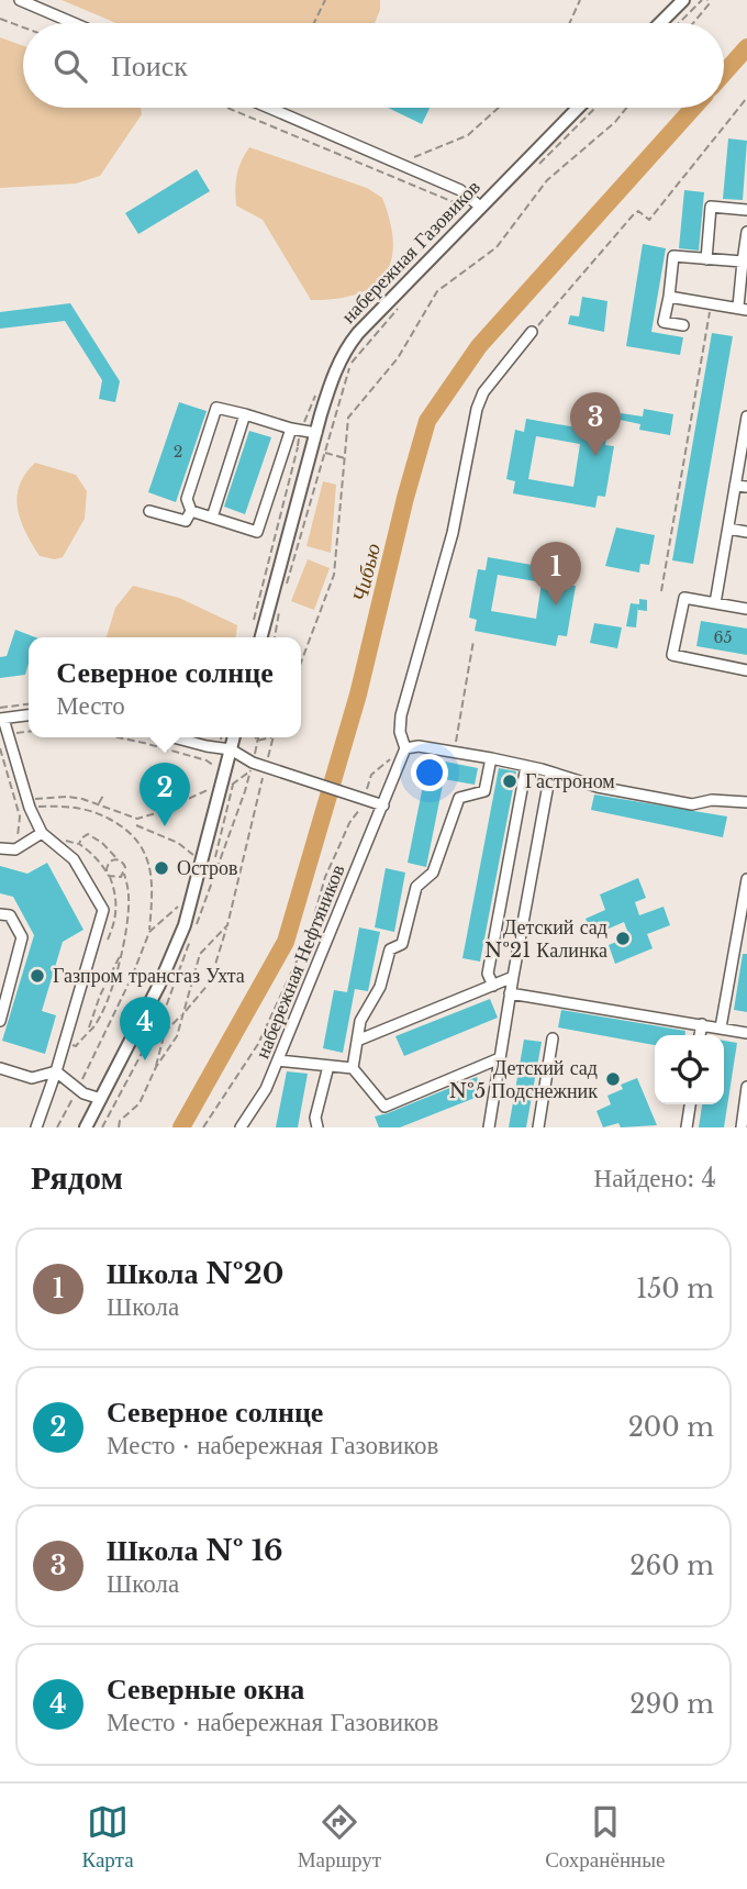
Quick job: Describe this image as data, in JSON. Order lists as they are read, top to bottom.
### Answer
{
  "streets": {
    "main road": ["набережная Газовиков"],
    "street": ["набережная Нефтяников"]
  },
  "water": ["Чибью"],
  "places": [
    "Гастроном",
    "Остров",
    "Детский сад №21 Калинка",
    "Газпром трансгаз Ухта",
    "Детский сад №5 Подснежник"
  ],
  "house_numbers": ["2", "65"],
  "page": {
    "search": "Поиск",
    "pins": [
      "3",
      "1",
      "2",
      "4"
    ],
    "popup": ["Северное солнце", "Место"],
    "heading": ["Рядом", "Найдено: 4"],
    "list": [
      {
        "mark": "1",
        "name": "Школа №20",
        "note": "Школа",
        "value": "150 m"
      },
      {
        "mark": "2",
        "name": "Северное солнце",
        "note": "Место · набережная Газовиков",
        "value": "200 m"
      },
      {
        "mark": "3",
        "name": "Школа № 16",
        "note": "Школа",
        "value": "260 m"
      },
      {
        "mark": "4",
        "name": "Северные окна",
        "note": "Место · набережная Газовиков",
        "value": "290 m"
      }
    ],
    "nav": ["Карта", "Маршрут", "Сохранённые"]
  }
}
